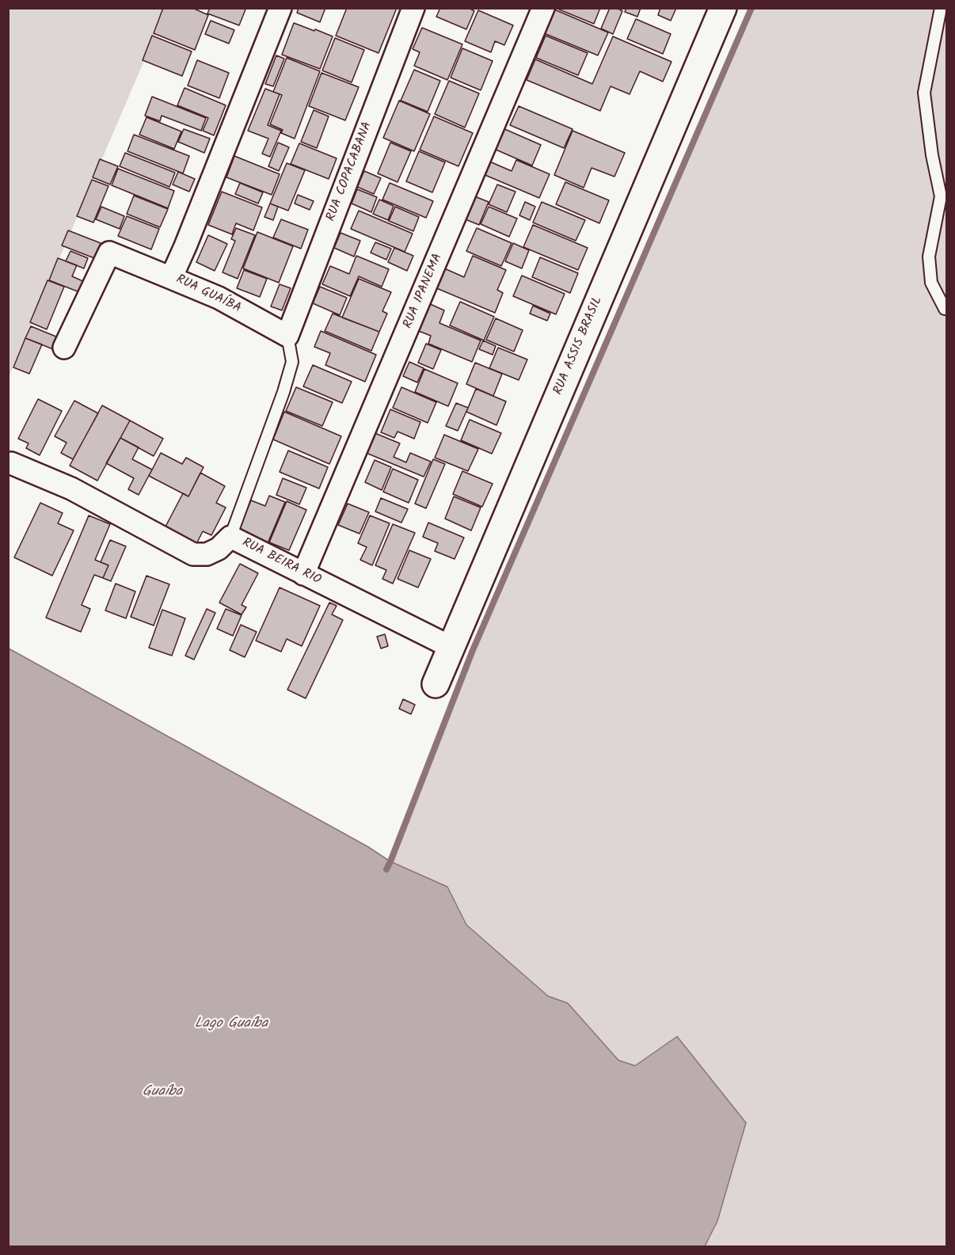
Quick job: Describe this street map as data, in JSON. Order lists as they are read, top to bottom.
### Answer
{
  "streets": {
    "street": [
      "RUA COPACABANA",
      "RUA IPANEMA",
      "RUA GUAÍBA",
      "RUA ASSIS BRASIL",
      "RUA BEIRA RIO"
    ]
  },
  "crossings": [
    ["RUA COPACABANA", "RUA GUAÍBA"],
    ["RUA IPANEMA", "RUA BEIRA RIO"],
    ["RUA ASSIS BRASIL", "RUA BEIRA RIO"]
  ],
  "water": ["Lago Guaíba", "Guaíba"]
}
